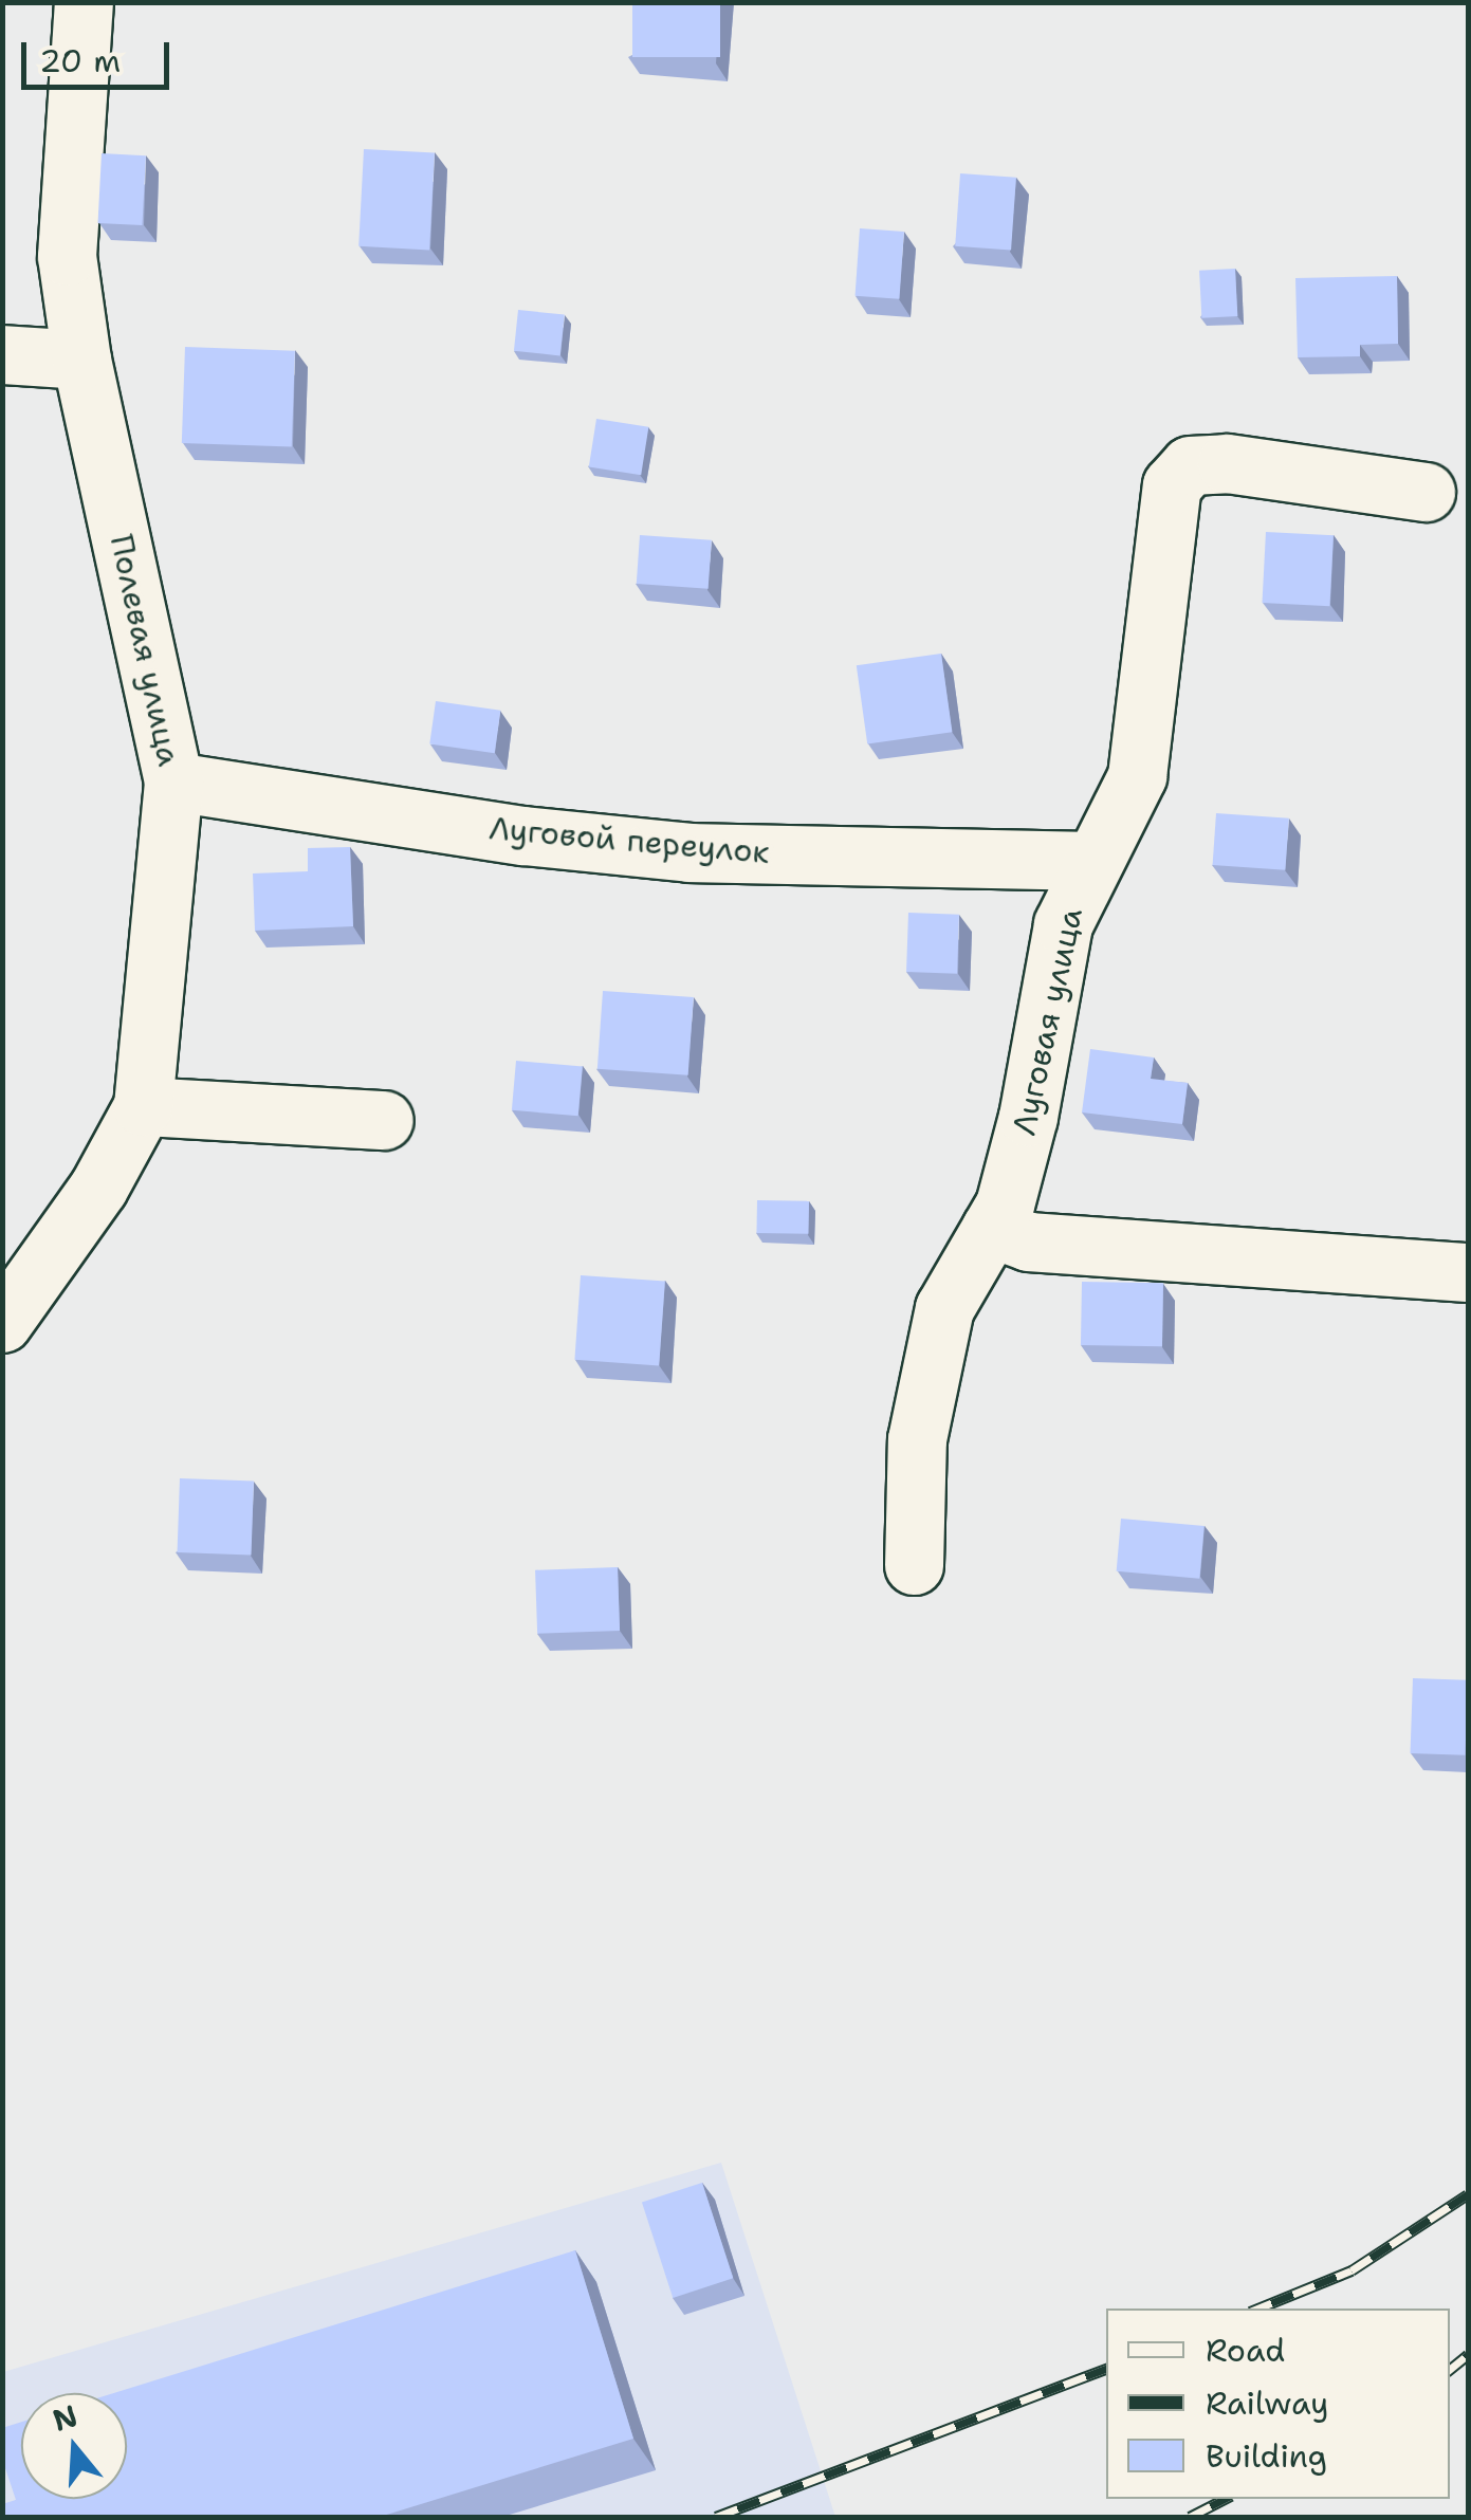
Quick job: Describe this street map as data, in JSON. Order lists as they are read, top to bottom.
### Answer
{
  "streets": {
    "street": ["Полевая улица", "Луговой переулок", "Луговая улица"]
  },
  "crossings": [
    ["Полевая улица", "Луговой переулок"],
    ["Луговой переулок", "Луговая улица"]
  ],
  "legend": ["Road", "Railway", "Building"],
  "scale_bar": "20 m",
  "north": "top"
}
